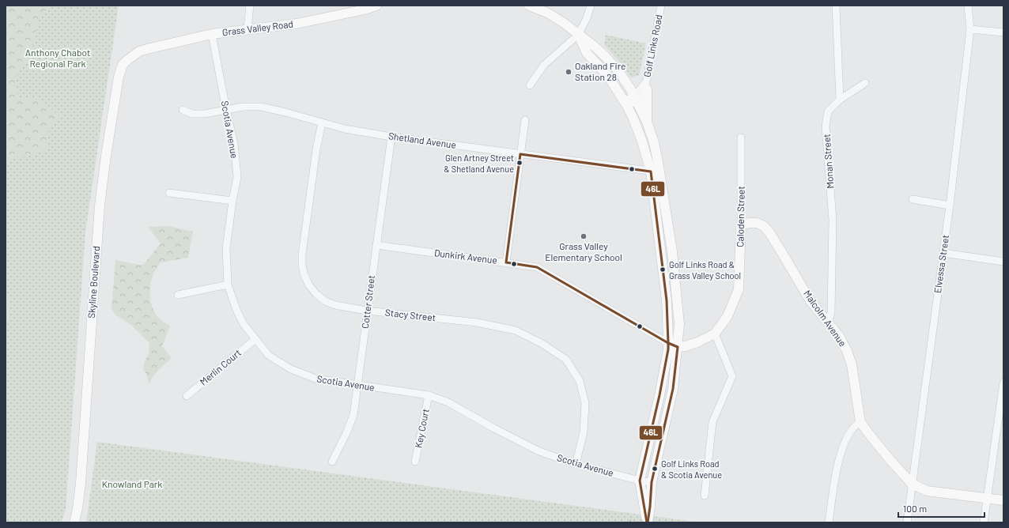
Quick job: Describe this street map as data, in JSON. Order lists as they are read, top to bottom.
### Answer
{
  "streets": {
    "main road": [
      "Grass Valley Road",
      "Caloden Street",
      "Skyline Boulevard",
      "Malcolm Avenue"
    ],
    "street": [
      "Golf Links Road",
      "Scotia Avenue",
      "Shetland Avenue",
      "Monan Street",
      "Dunkirk Avenue",
      "Elvessa Street",
      "Cotter Street",
      "Stacy Street",
      "Merlin Court",
      "Key Court"
    ]
  },
  "crossings": [
    ["Grass Valley Road", "Scotia Avenue"],
    ["Grass Valley Road", "Skyline Boulevard"],
    ["Scotia Avenue", "Shetland Avenue"],
    ["Scotia Avenue", "Cotter Street"],
    ["Scotia Avenue", "Stacy Street"],
    ["Scotia Avenue", "Merlin Court"],
    ["Scotia Avenue", "Key Court"],
    ["Shetland Avenue", "Cotter Street"],
    ["Shetland Avenue", "Stacy Street"],
    ["Monan Street", "Malcolm Avenue"],
    ["Caloden Street", "Malcolm Avenue"],
    ["Dunkirk Avenue", "Cotter Street"],
    ["Elvessa Street", "Malcolm Avenue"],
    ["Cotter Street", "Stacy Street"]
  ],
  "parks": ["Anthony Chabot Regional Park", "Knowland Park"],
  "places": [
    "Oakland Fire Station 28",
    "Glen Artney Street & Shetland Avenue",
    "Grass Valley Elementary School",
    "Golf Links Road & Grass Valley School",
    "Golf Links Road & Scotia Avenue"
  ],
  "lines": ["transit line 46L"],
  "scale_bar": "100 m"
}
